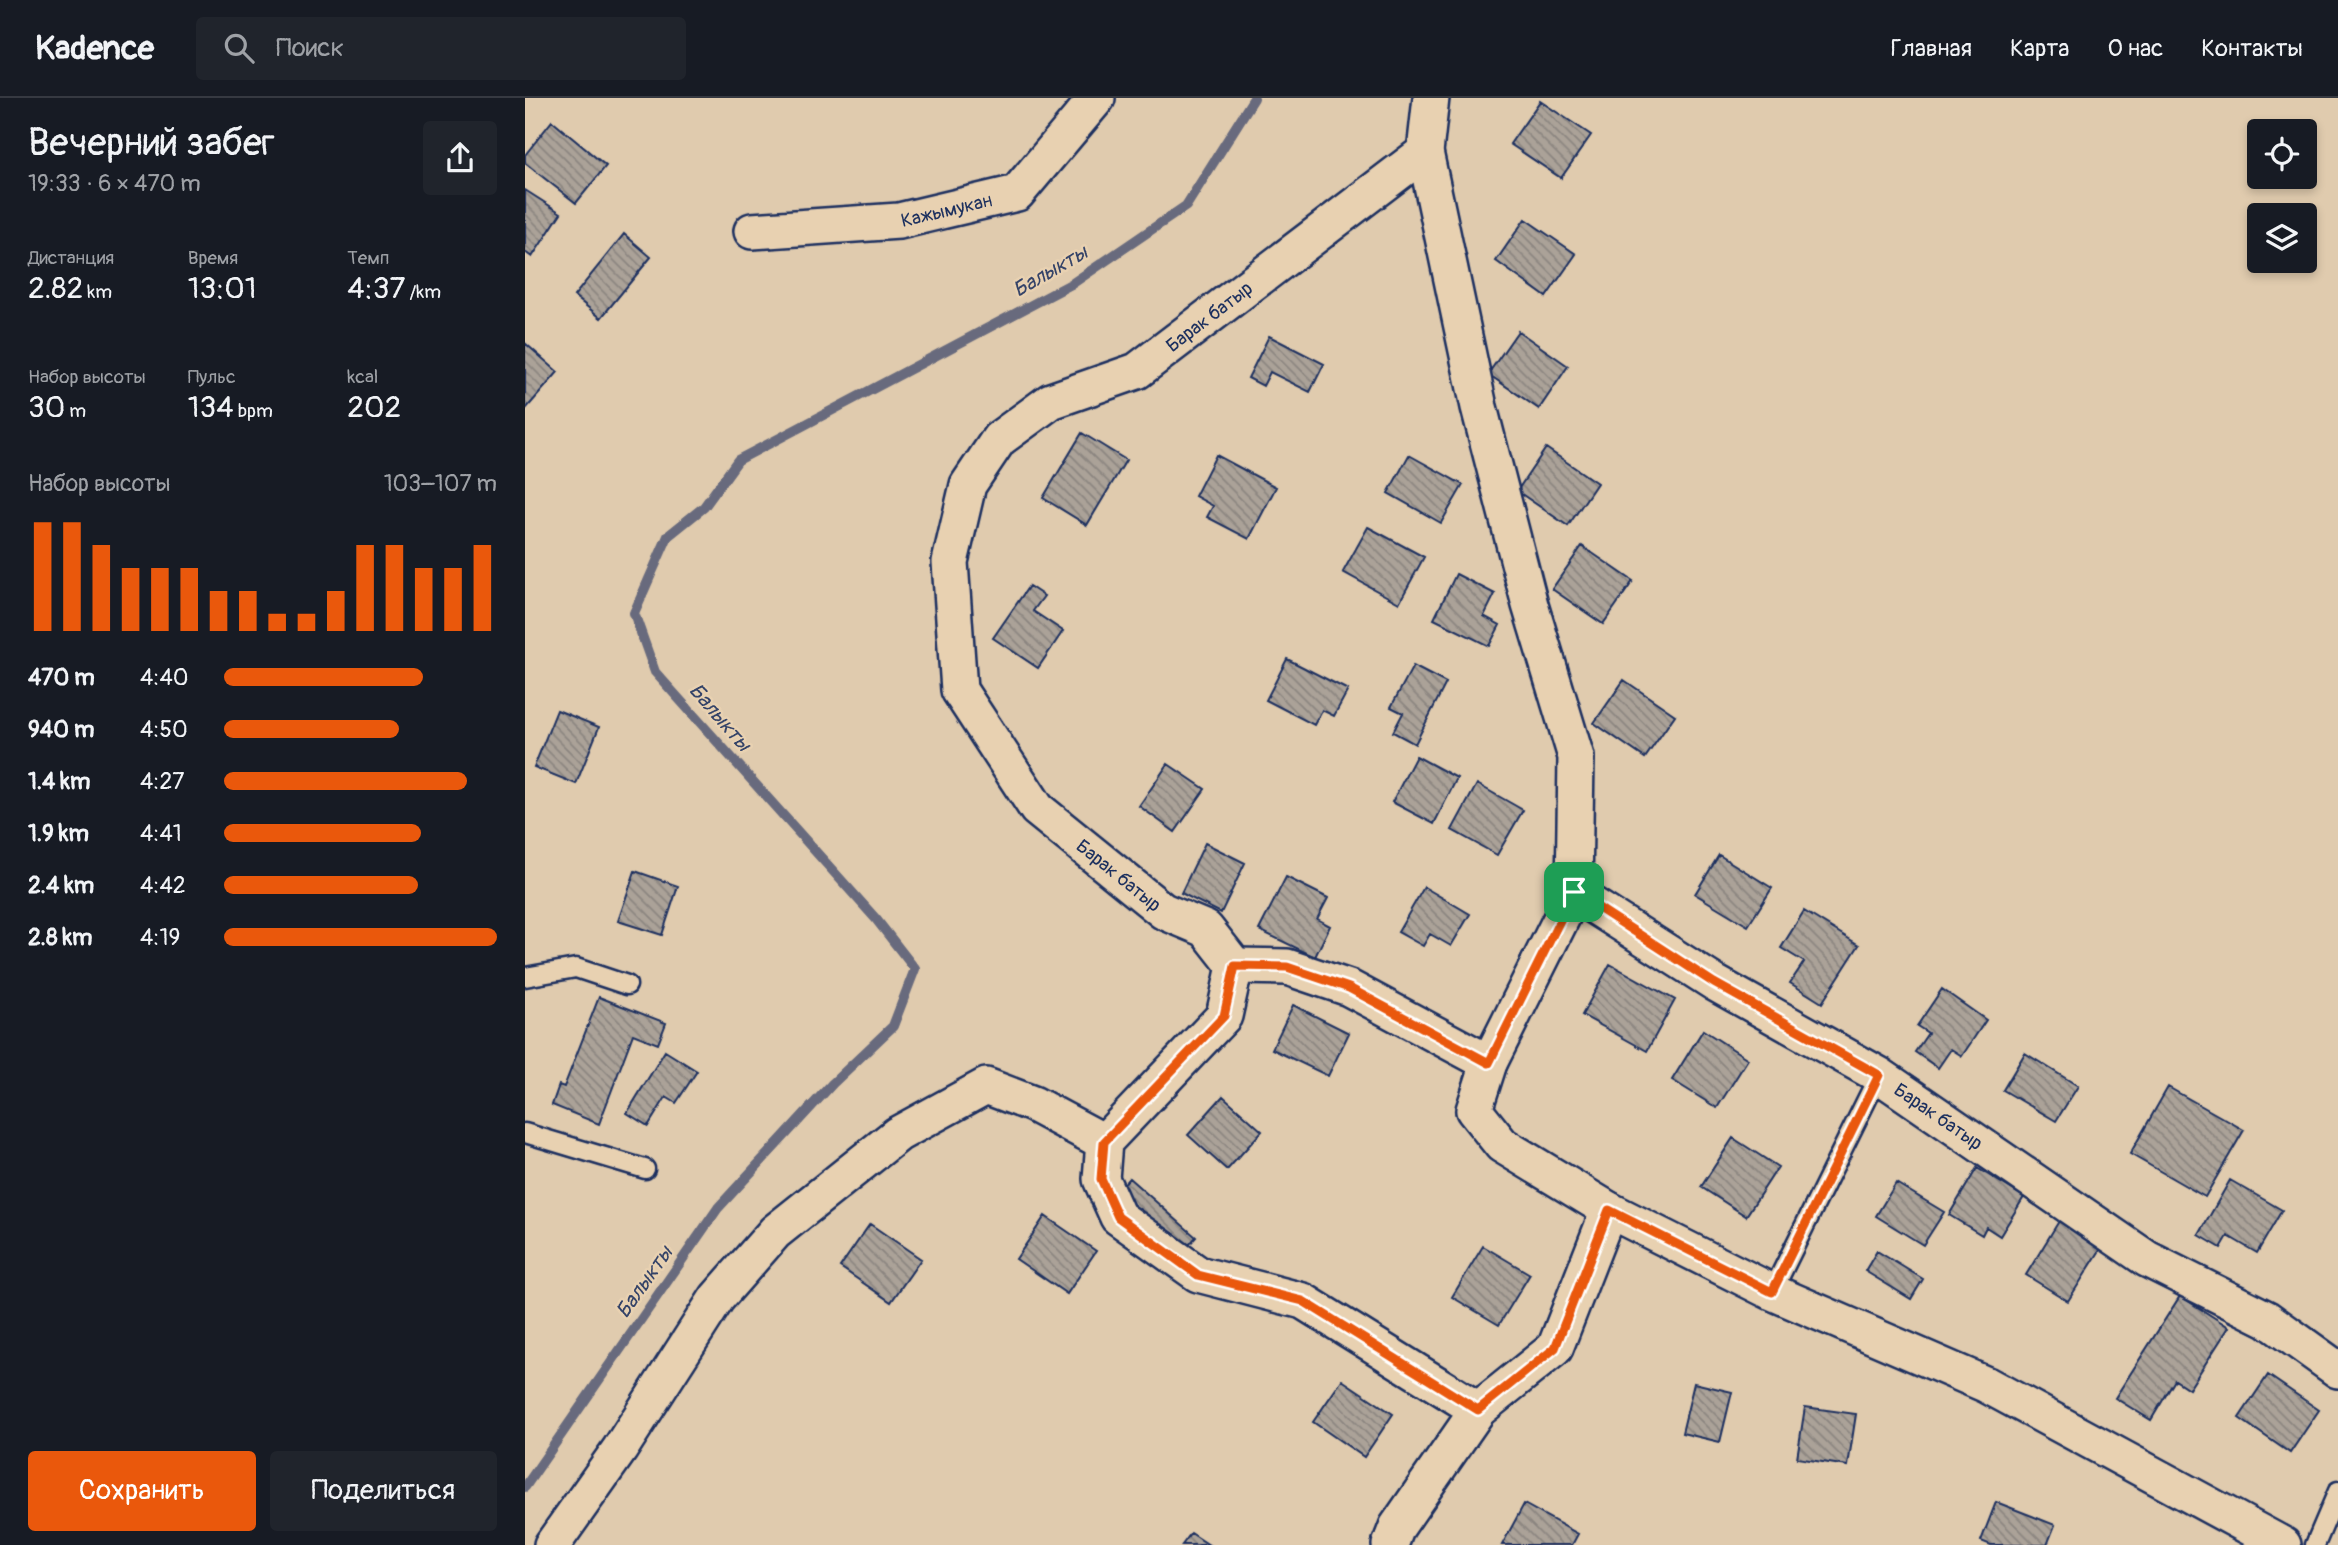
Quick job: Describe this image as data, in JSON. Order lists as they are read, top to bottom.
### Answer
{
  "streets": {
    "street": ["Кажымукан", "Барак батыр"]
  },
  "water": ["Балыкты"],
  "page": {
    "header": "Kadence",
    "search": "Поиск",
    "nav": [
      "Главная",
      "Карта",
      "О нас",
      "Контакты"
    ],
    "heading": ["Вечерний забег", "19:33 · 6 × 470 m"],
    "stats": [
      ["Дистанция", "2.82 km"],
      ["Время", "13:01"],
      ["Темп", "4:37 /km"],
      ["Набор высоты", "30 m"],
      ["Пульс", "134 bpm"],
      ["kcal", "202"]
    ],
    "chart": ["Набор высоты", "103–107 m"],
    "list": [
      {
        "name": "470 m",
        "note": "4:40"
      },
      {
        "name": "940 m",
        "note": "4:50"
      },
      {
        "name": "1.4 km",
        "note": "4:27"
      },
      {
        "name": "1.9 km",
        "note": "4:41"
      },
      {
        "name": "2.4 km",
        "note": "4:42"
      },
      {
        "name": "2.8 km",
        "note": "4:19"
      }
    ],
    "buttons": ["Сохранить", "Поделиться"]
  }
}
